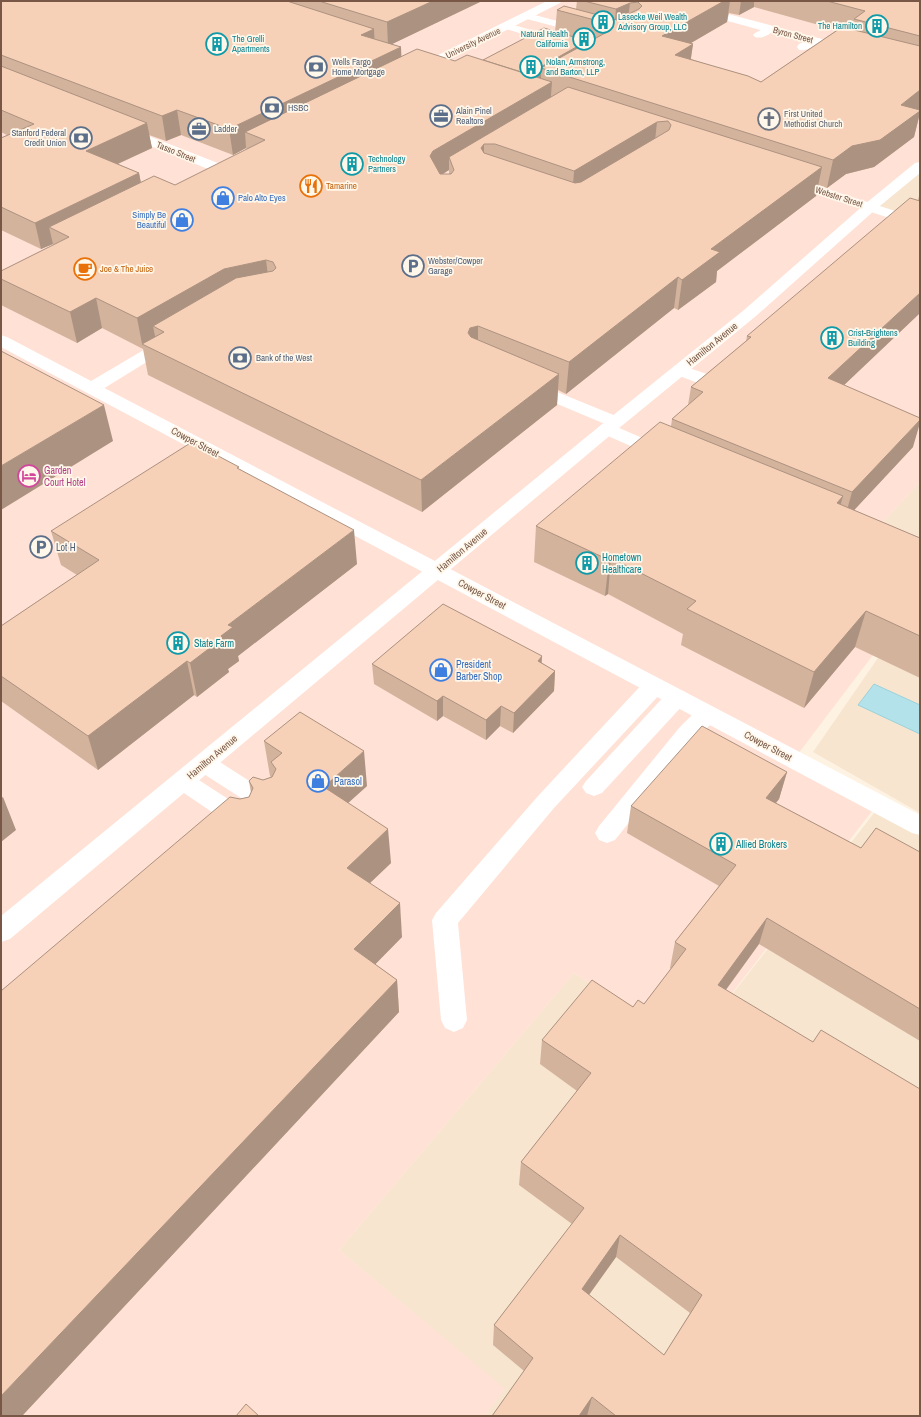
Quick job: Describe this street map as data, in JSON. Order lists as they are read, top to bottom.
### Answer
{
  "streets": {
    "street": [
      "Byron Street",
      "University Avenue",
      "Tasso Street",
      "Webster Street",
      "Hamilton Avenue",
      "Cowper Street"
    ]
  },
  "crossings": [
    ["Webster Street", "Hamilton Avenue"],
    ["Hamilton Avenue", "Cowper Street"]
  ],
  "places": {
    "building": [
      "Lasecke Weil Wealth Advisory Group, LLC",
      "The Hamilton",
      "Natural Health California",
      "The Grelli Apartments",
      "Nolan, Armstrong, and Barton, LLP",
      "Technology Partners",
      "Crist-Brightens Building",
      "Hometown Healthcare",
      "State Farm",
      "Allied Brokers"
    ],
    "bank": [
      "Wells Fargo Home Mortgage",
      "HSBC",
      "Stanford Federal Credit Union",
      "Bank of the West"
    ],
    "office": ["Alain Pinel Realtors", "Ladder"],
    "church": ["First United Methodist Church"],
    "restaurant": ["Tamarine"],
    "shop": [
      "Palo Alto Eyes",
      "Simply Be Beautiful",
      "President Barber Shop",
      "Parasol"
    ],
    "parking": ["Webster/Cowper Garage", "Lot H"],
    "cafe": ["Joe & The Juice"],
    "hotel": ["Garden Court Hotel"]
  }
}
